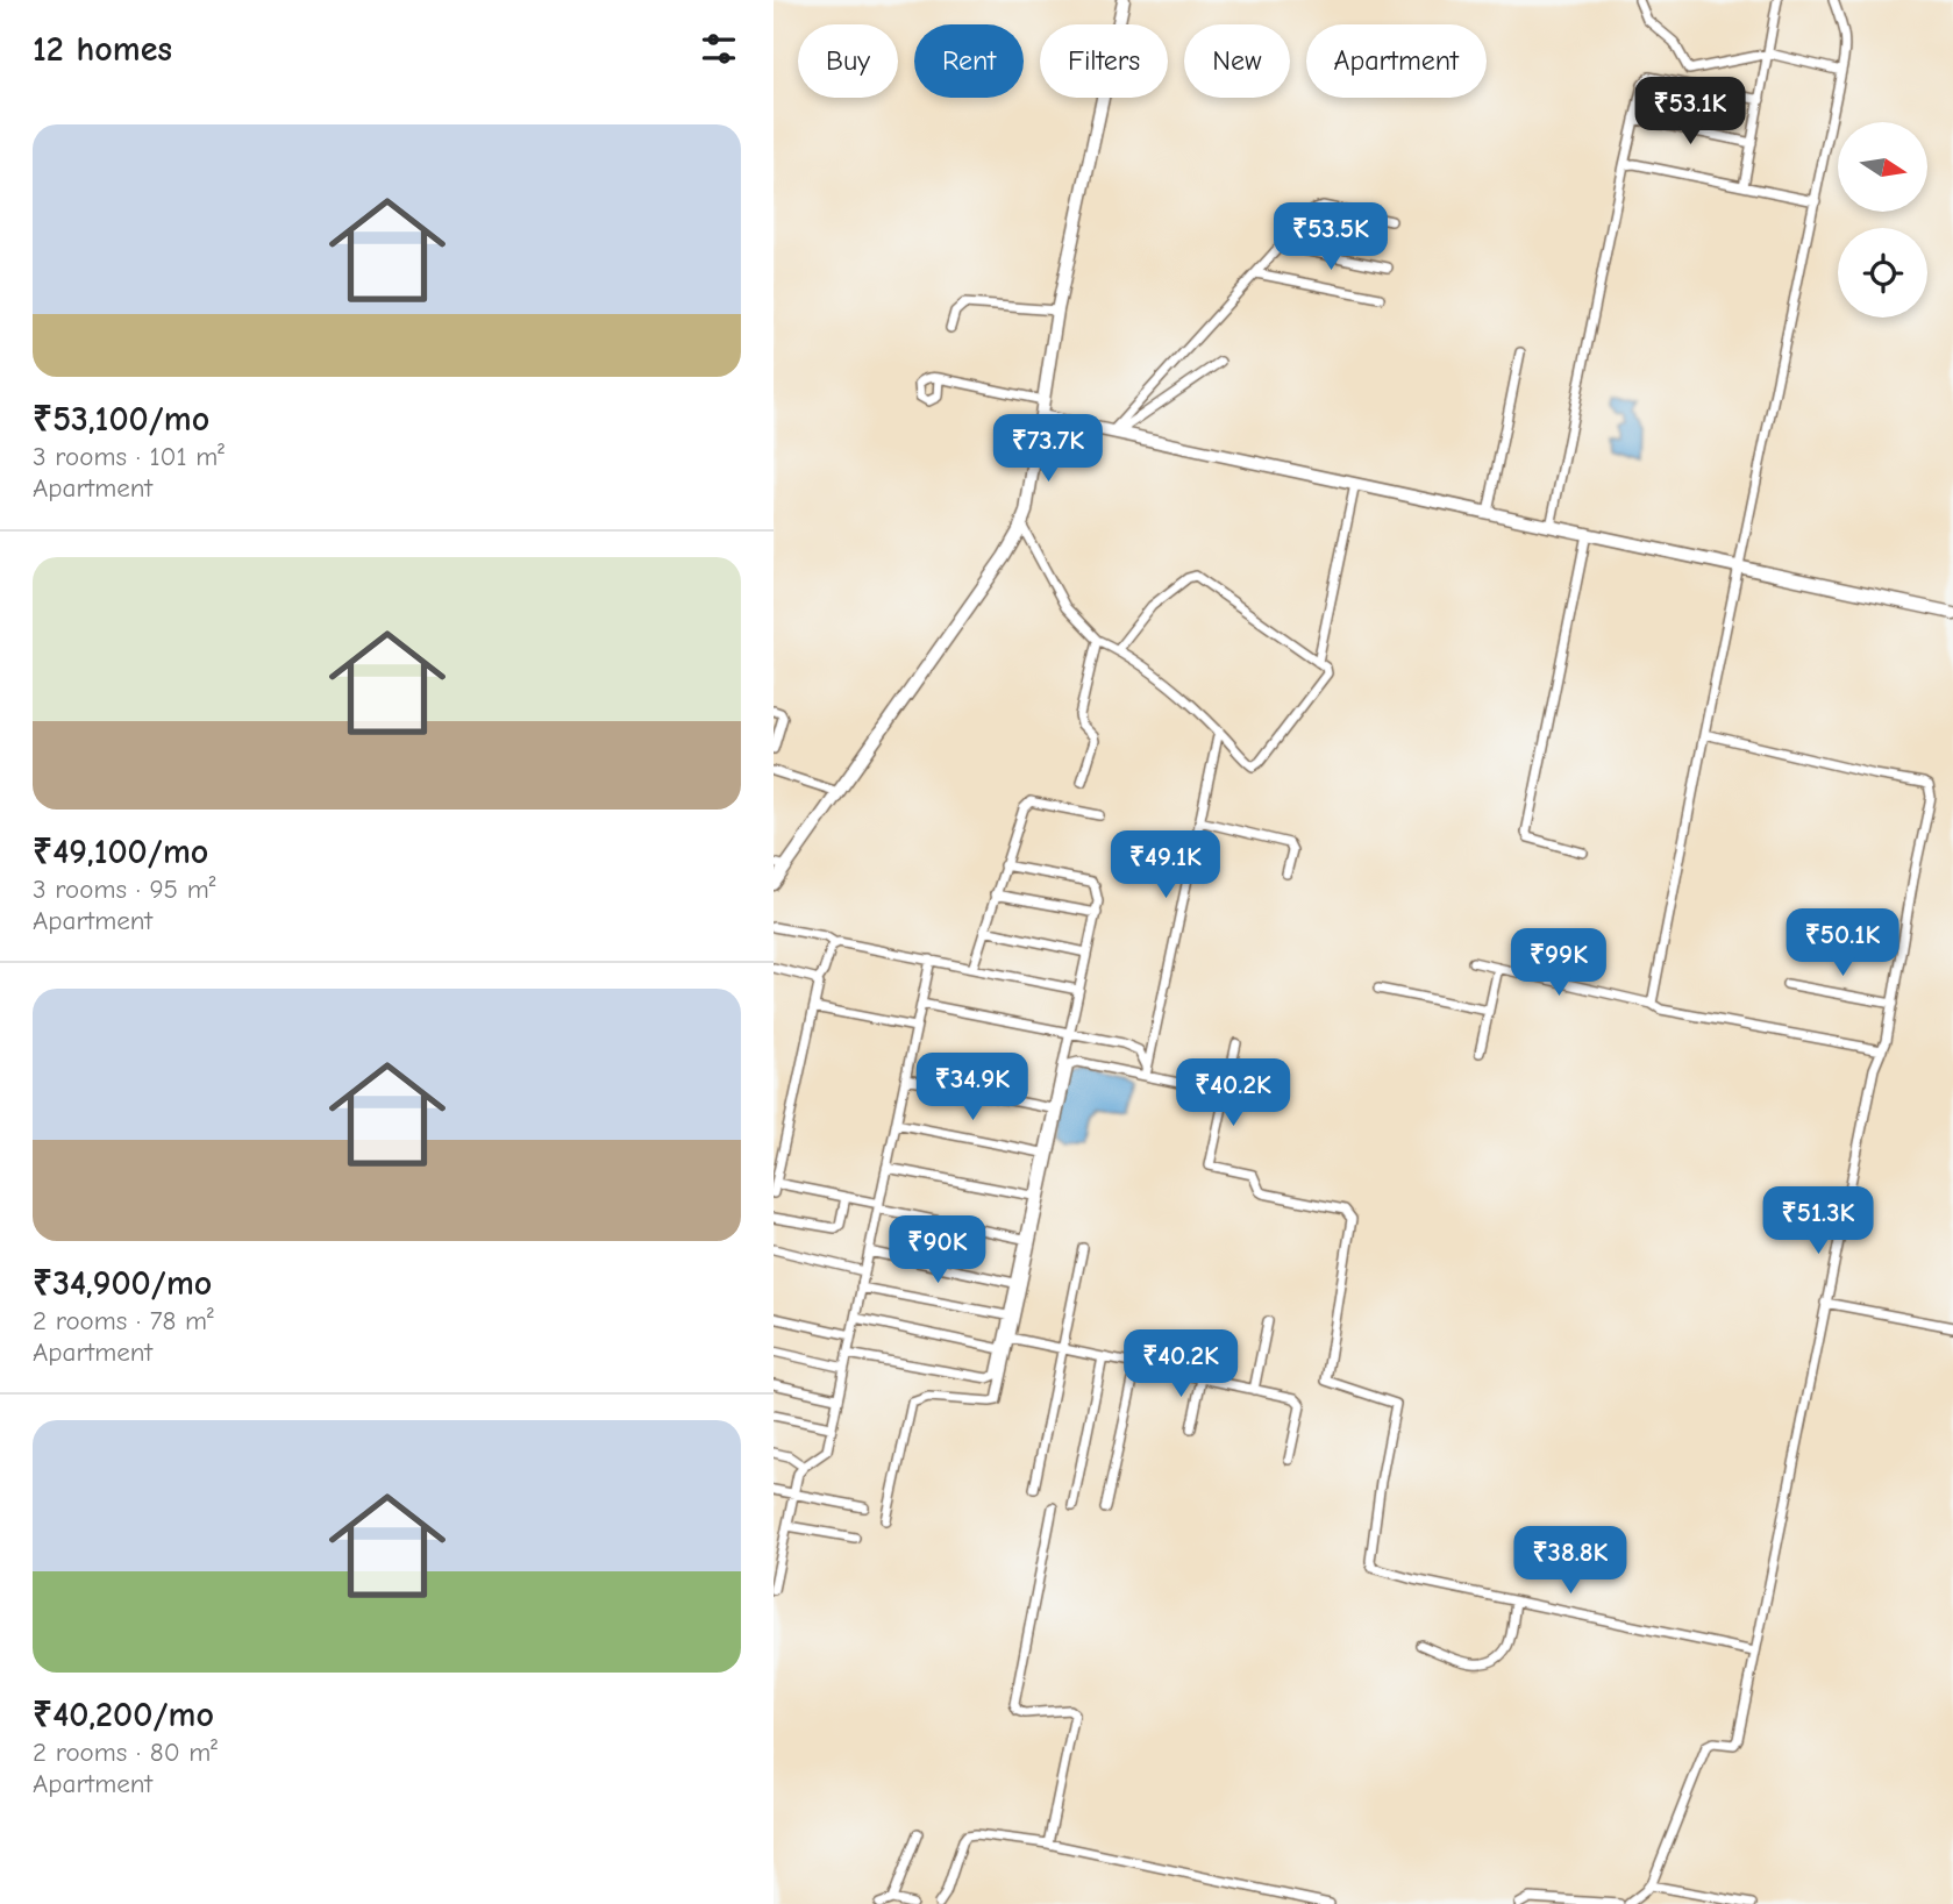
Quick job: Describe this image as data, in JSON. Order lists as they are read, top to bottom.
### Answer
{
  "north": "right",
  "page": {
    "heading": "12 homes",
    "chip": [
      "Buy",
      "Rent",
      "Filters",
      "New",
      "Apartment"
    ],
    "price": [
      "₹53.1K",
      "₹53.5K",
      "₹73.7K",
      "₹49.1K",
      "₹50.1K",
      "₹99K",
      "₹34.9K",
      "₹40.2K",
      "₹51.3K",
      "₹90K",
      "₹40.2K",
      "₹38.8K"
    ],
    "list": [
      {
        "name": "₹53,100/mo",
        "note": "3 rooms · 101 m² · Apartment"
      },
      {
        "name": "₹49,100/mo",
        "note": "3 rooms · 95 m² · Apartment"
      },
      {
        "name": "₹34,900/mo",
        "note": "2 rooms · 78 m² · Apartment"
      },
      {
        "name": "₹40,200/mo",
        "note": "2 rooms · 80 m² · Apartment"
      }
    ]
  }
}
